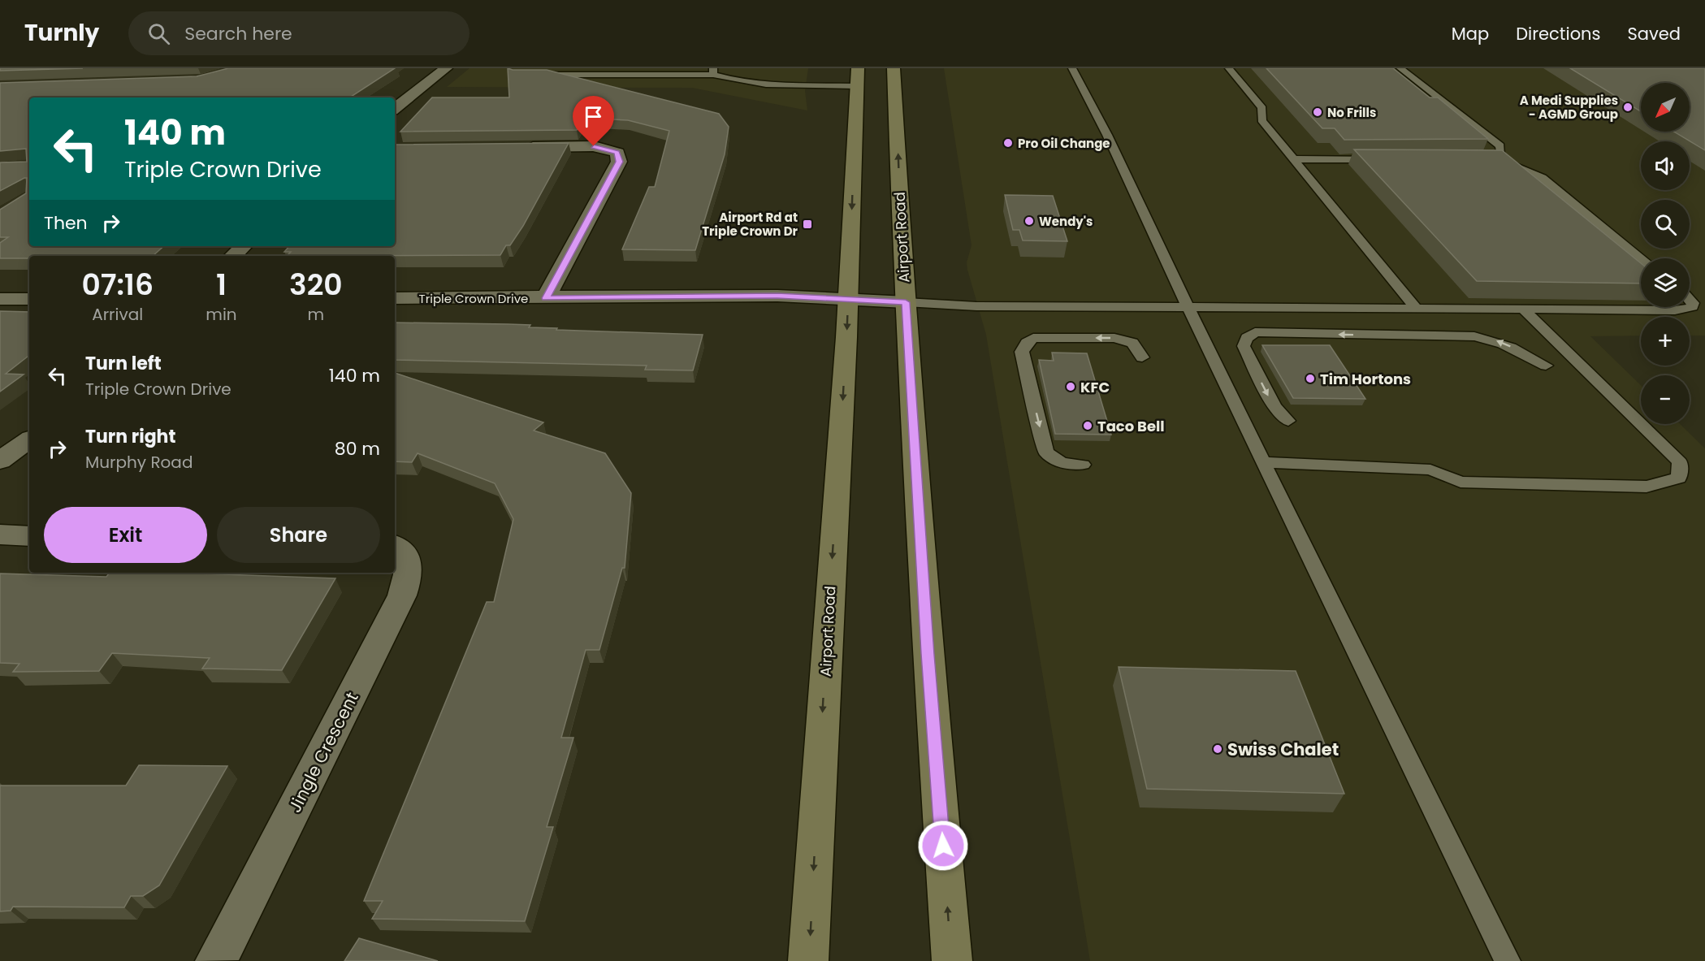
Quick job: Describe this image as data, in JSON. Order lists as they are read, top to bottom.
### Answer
{
  "streets": {
    "main road": ["Airport Road"],
    "street": ["Triple Crown Drive", "Jingle Crescent"]
  },
  "crossings": [
    ["Airport Road", "Triple Crown Drive"]
  ],
  "places": {
    "other": [
      "A Medi Supplies - AGMD Group",
      "No Frills",
      "Pro Oil Change",
      "Wendy's",
      "Tim Hortons",
      "KFC",
      "Taco Bell",
      "Swiss Chalet"
    ],
    "transit": ["Airport Rd at Triple Crown Dr"]
  },
  "north": "bottom left",
  "page": {
    "header": "Turnly",
    "search": "Search here",
    "nav": ["Map", "Directions", "Saved"],
    "map_buttons": ["+", "−"],
    "turn": ["140 m", "Triple Crown Drive"],
    "then": "Then",
    "eta": [
      "07:16",
      "Arrival",
      "1",
      "min",
      "320",
      "m"
    ],
    "list": [
      {
        "name": "Turn left",
        "note": "Triple Crown Drive",
        "value": "140 m"
      },
      {
        "name": "Turn right",
        "note": "Murphy Road",
        "value": "80 m"
      }
    ],
    "buttons": ["Exit", "Share"]
  }
}
